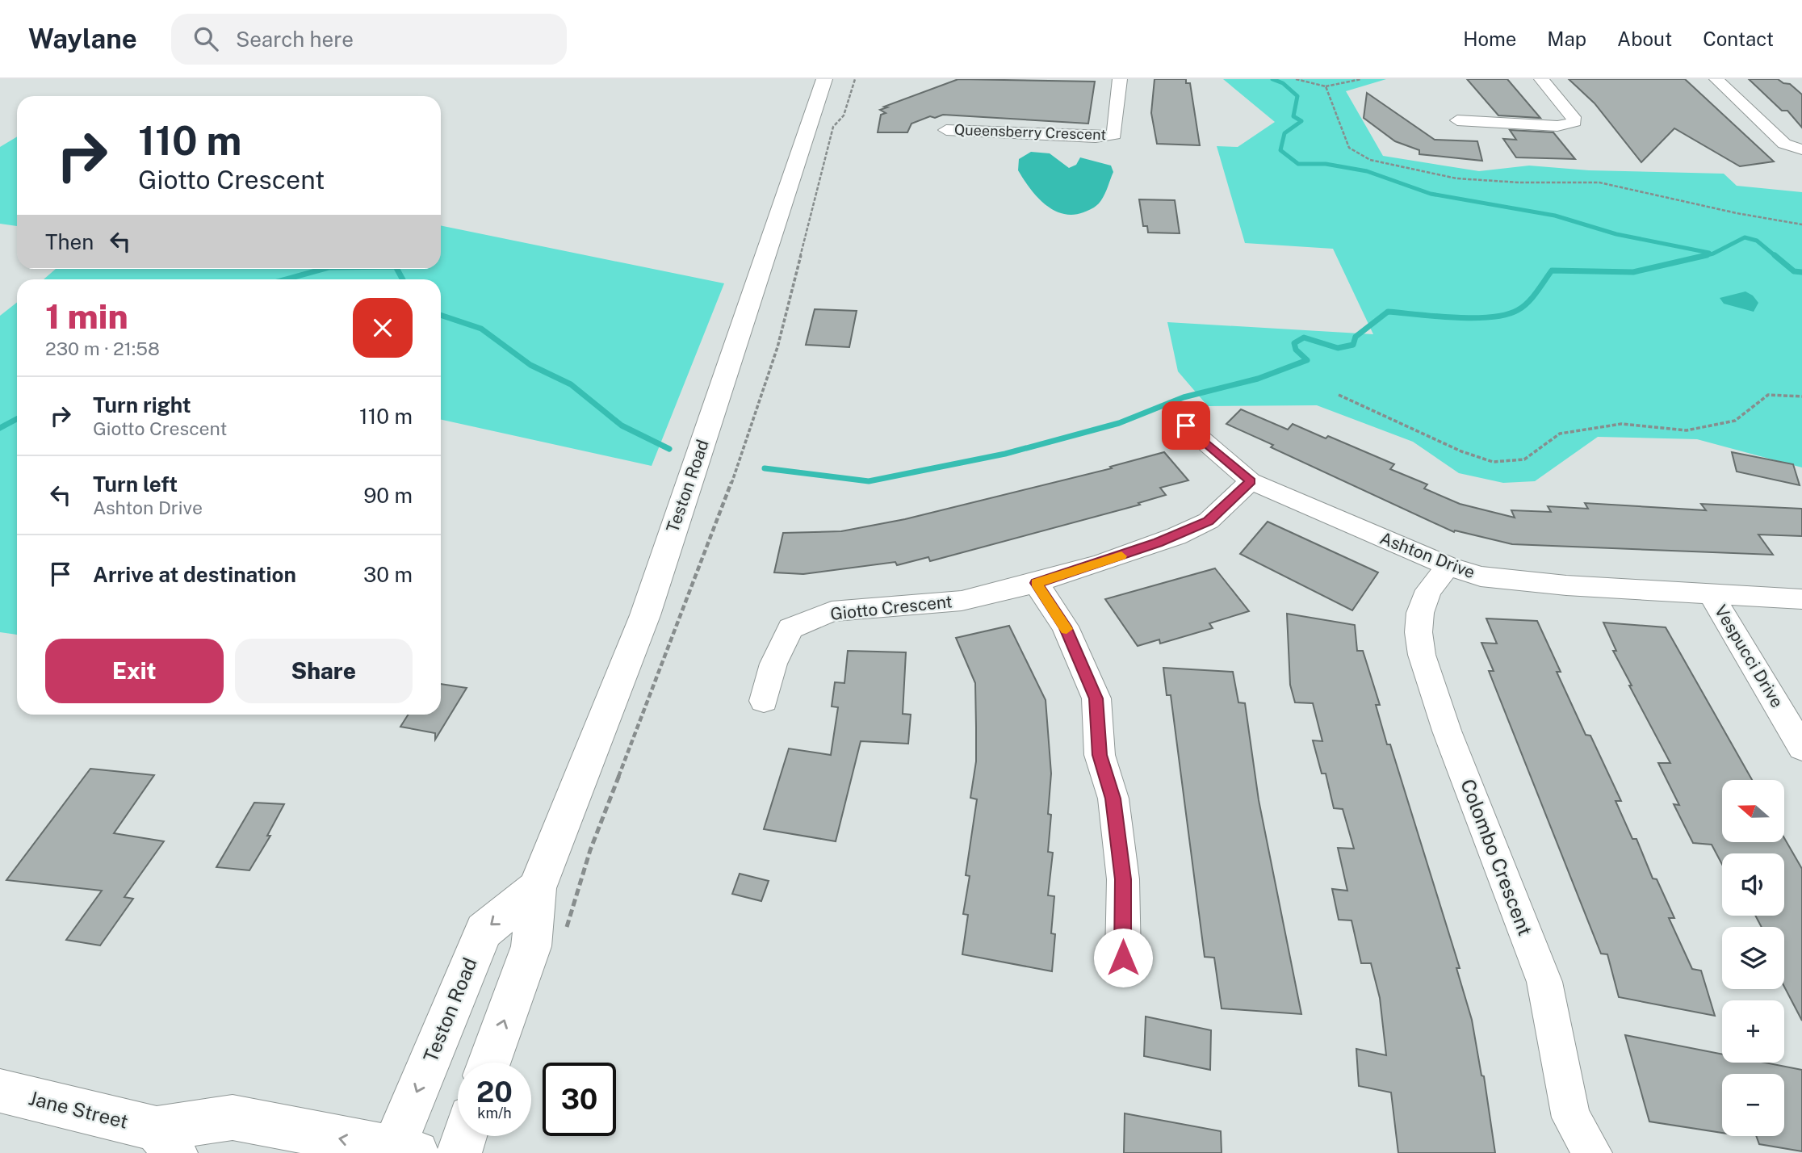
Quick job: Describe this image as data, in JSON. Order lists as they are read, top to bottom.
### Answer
{
  "streets": {
    "main road": ["Teston Road", "Jane Street"],
    "street": [
      "Queensberry Crescent",
      "Ashton Drive",
      "Giotto Crescent",
      "Vespucci Drive",
      "Colombo Crescent"
    ]
  },
  "crossings": [
    ["Teston Road", "Jane Street"],
    ["Ashton Drive", "Giotto Crescent"],
    ["Ashton Drive", "Vespucci Drive"],
    ["Ashton Drive", "Colombo Crescent"]
  ],
  "one_way": ["Jane Street"],
  "north": "left",
  "page": {
    "header": "Waylane",
    "search": "Search here",
    "nav": [
      "Home",
      "Map",
      "About",
      "Contact"
    ],
    "turn": ["110 m", "Giotto Crescent"],
    "then": "Then",
    "heading": ["1 min", "230 m · 21:58"],
    "list": [
      {
        "name": "Turn right",
        "note": "Giotto Crescent",
        "value": "110 m"
      },
      {
        "name": "Turn left",
        "note": "Ashton Drive",
        "value": "90 m"
      },
      {
        "name": "Arrive at destination",
        "value": "30 m"
      }
    ],
    "buttons": ["Exit", "Share"],
    "map_buttons": ["+", "−"],
    "speed": "20 km/h",
    "limit": "30"
  }
}
